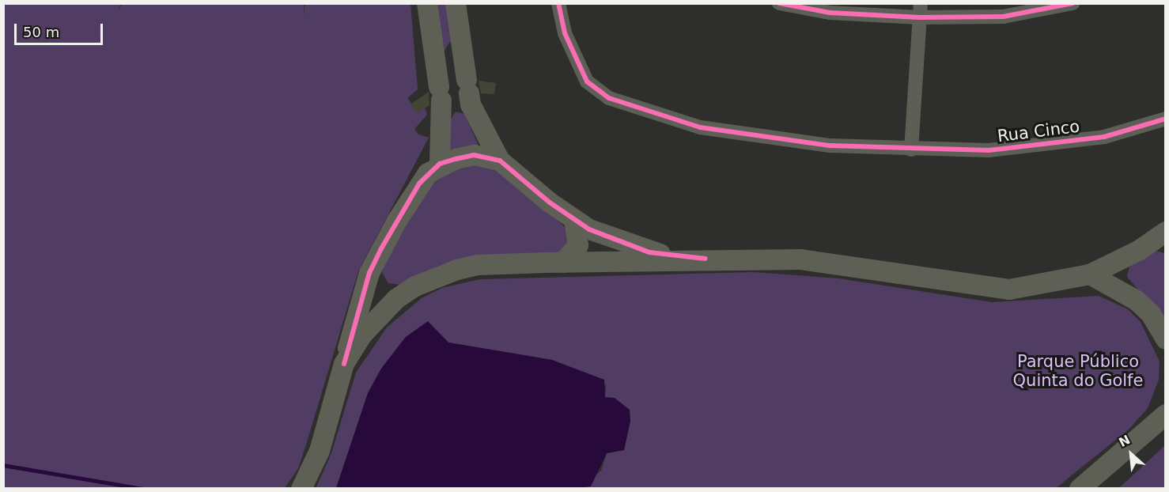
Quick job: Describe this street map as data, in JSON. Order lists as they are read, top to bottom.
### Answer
{
  "streets": {
    "street": ["Rua Cinco"]
  },
  "parks": ["Parque Público Quinta do Golfe"],
  "scale_bar": "50 m",
  "north": "top left"
}
